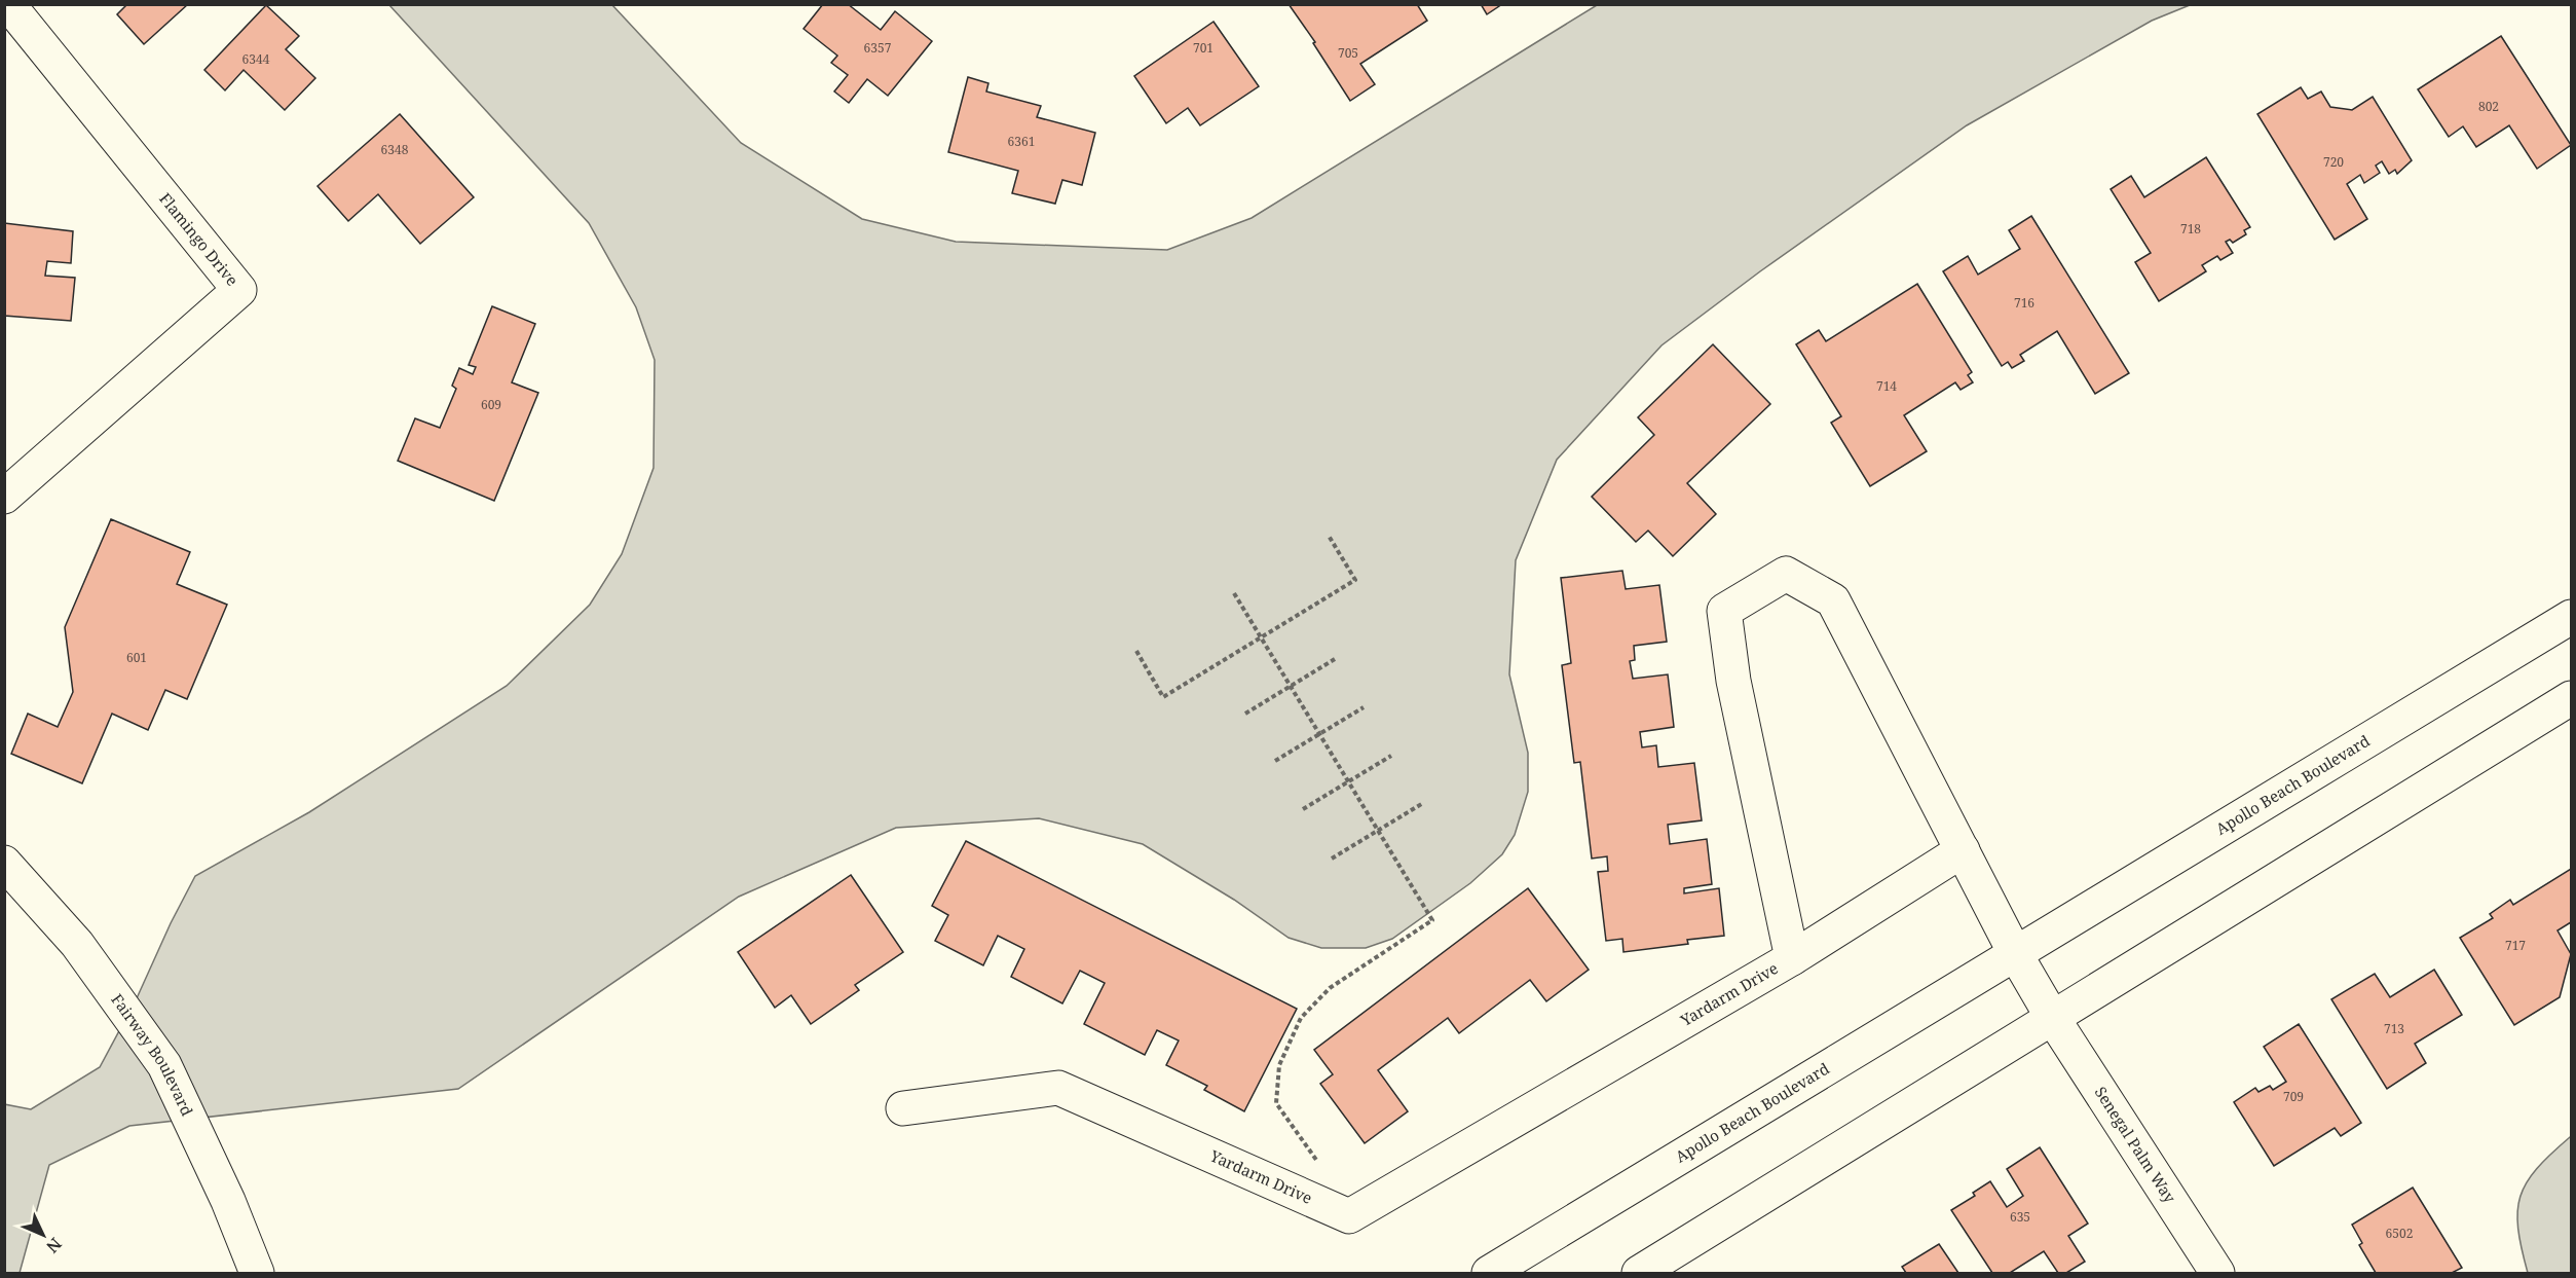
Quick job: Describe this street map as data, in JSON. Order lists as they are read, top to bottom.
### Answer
{
  "streets": {
    "street": [
      "Flamingo Drive",
      "Apollo Beach Boulevard",
      "Yardarm Drive",
      "Fairway Boulevard",
      "Senegal Palm Way"
    ]
  },
  "crossings": [
    ["Apollo Beach Boulevard", "Yardarm Drive"]
  ],
  "house_numbers": [
    "6357",
    "701",
    "705",
    "6344",
    "802",
    "6361",
    "6348",
    "720",
    "718",
    "716",
    "714",
    "609",
    "601",
    "717",
    "713",
    "709",
    "635",
    "6502"
  ],
  "north": "bottom right"
}
